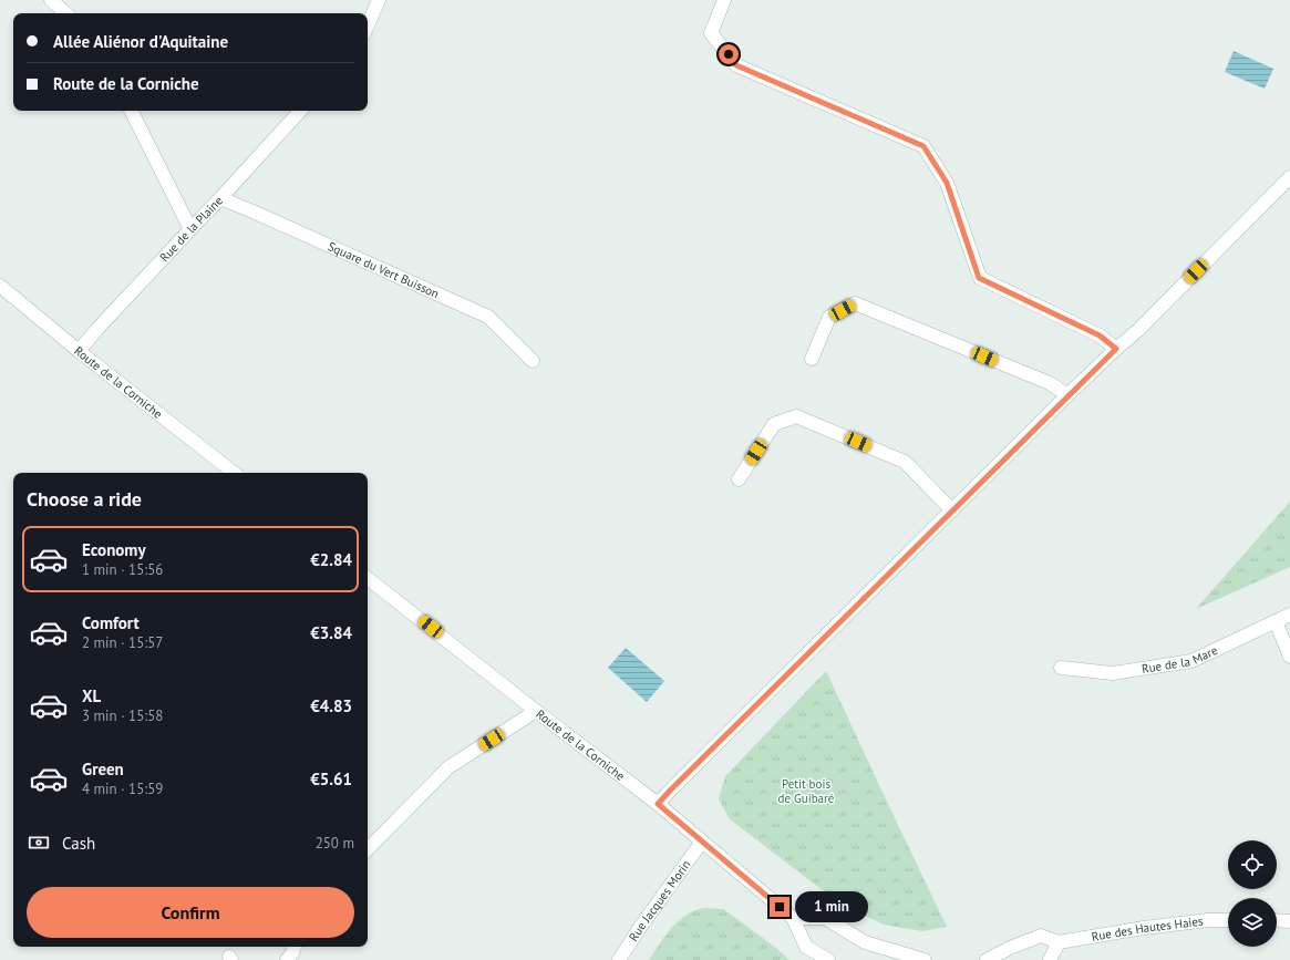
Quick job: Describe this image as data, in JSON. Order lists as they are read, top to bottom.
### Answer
{
  "streets": {
    "street": [
      "Rue de la Plaine",
      "Square du Vert Buisson",
      "Route de la Corniche",
      "Rue de la Mare",
      "Rue Jacques Morin",
      "Rue des Hautes Haies"
    ]
  },
  "crossings": [
    ["Rue de la Plaine", "Square du Vert Buisson"],
    ["Rue de la Plaine", "Route de la Corniche"],
    ["Route de la Corniche", "Rue Jacques Morin"]
  ],
  "parks": ["Petit bois de Guibaré"],
  "page": {
    "banner": ["Allée Aliénor d'Aquitaine", "Route de la Corniche"],
    "heading": "Choose a ride",
    "list": [
      {
        "name": "Economy",
        "note": "1 min · 15:56",
        "value": "€2.84"
      },
      {
        "name": "Comfort",
        "note": "2 min · 15:57",
        "value": "€3.84"
      },
      {
        "name": "XL",
        "note": "3 min · 15:58",
        "value": "€4.83"
      },
      {
        "name": "Green",
        "note": "4 min · 15:59",
        "value": "€5.61"
      }
    ],
    "pay": ["Cash", "250 m"],
    "buttons": "Confirm",
    "bubble": "1 min"
  }
}
